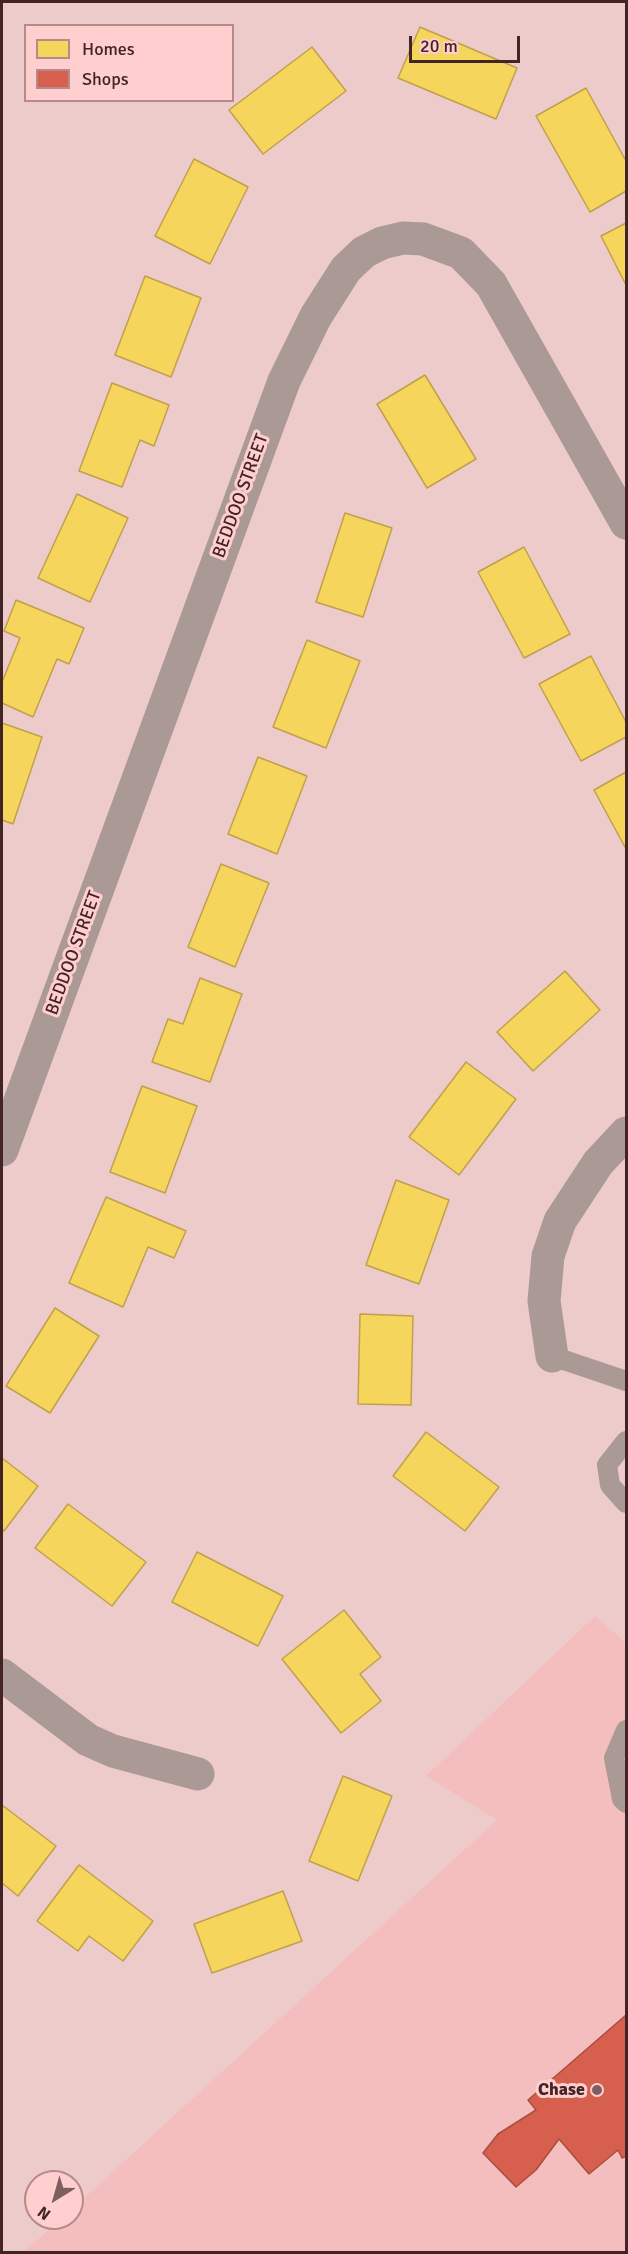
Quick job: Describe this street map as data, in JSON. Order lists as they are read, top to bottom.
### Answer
{
  "streets": {
    "street": ["BEDDOO STREET"]
  },
  "places": ["Chase"],
  "legend": ["Homes", "Shops"],
  "scale_bar": "20 m",
  "north": "bottom left"
}
